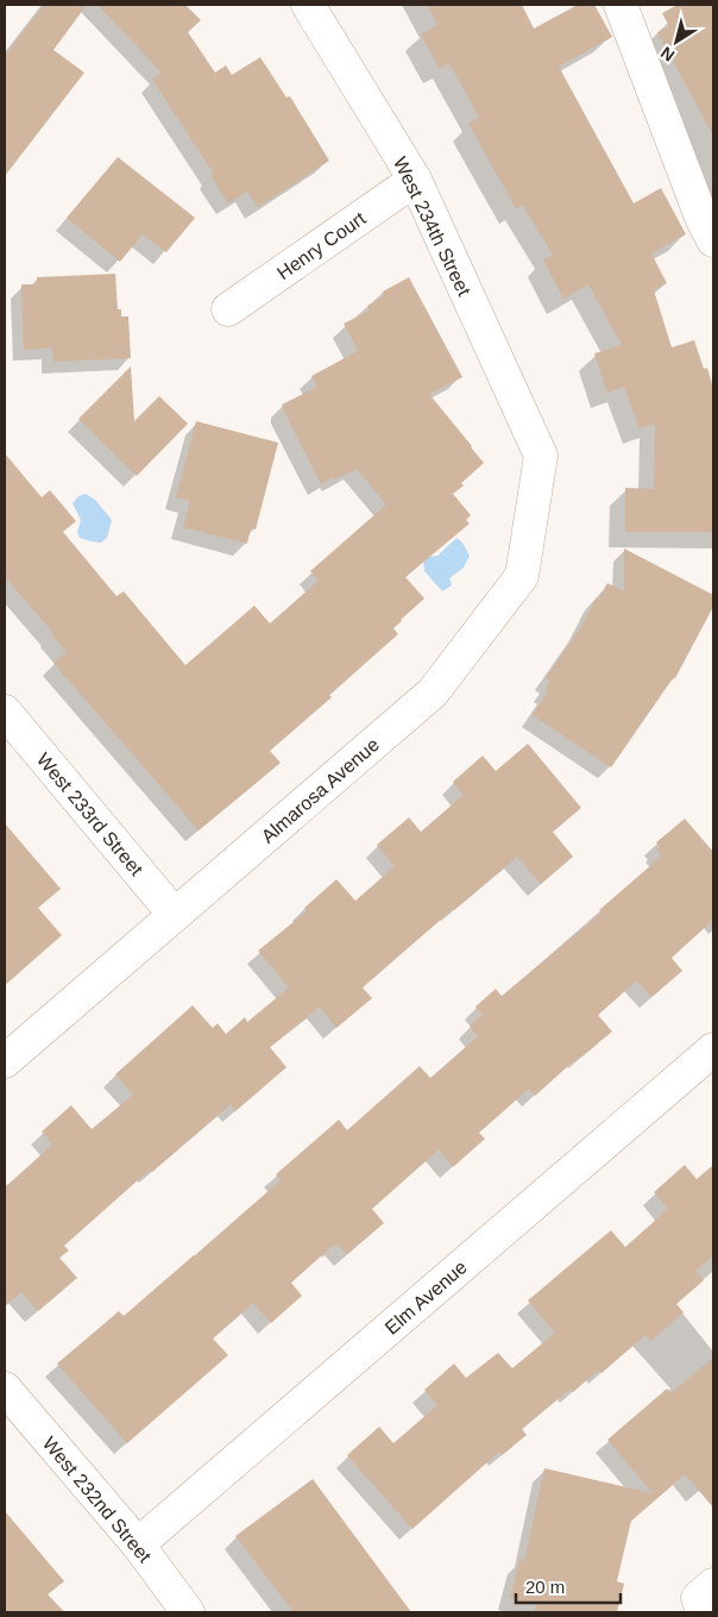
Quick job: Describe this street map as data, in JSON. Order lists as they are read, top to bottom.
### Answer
{
  "streets": {
    "street": [
      "West 234th Street",
      "Henry Court",
      "Almarosa Avenue",
      "West 233rd Street",
      "Elm Avenue",
      "West 232nd Street"
    ]
  },
  "crossings": [
    ["West 234th Street", "Henry Court"],
    ["West 234th Street", "Almarosa Avenue"],
    ["Almarosa Avenue", "West 233rd Street"],
    ["Elm Avenue", "West 232nd Street"]
  ],
  "scale_bar": "20 m",
  "north": "bottom left"
}
